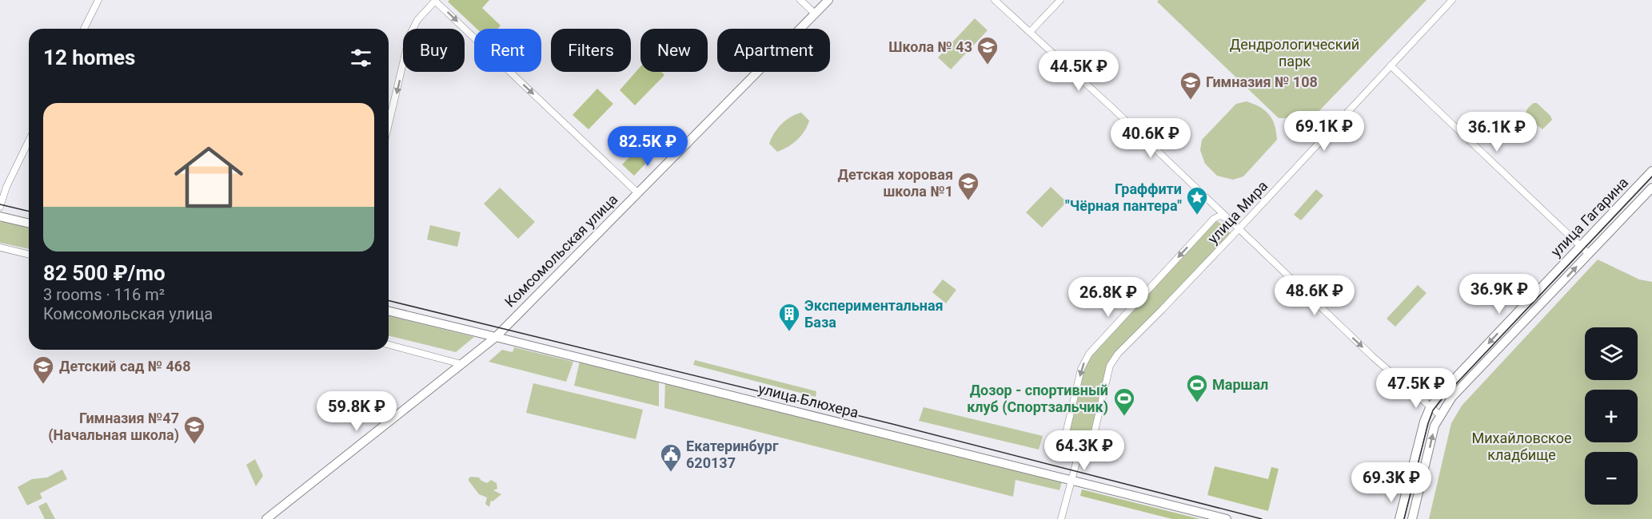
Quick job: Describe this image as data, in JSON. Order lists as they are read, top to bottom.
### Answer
{
  "streets": {
    "main road": ["улица Гагарина", "Комсомольская улица", "улица Блюхера"],
    "street": ["улица Мира"]
  },
  "crossings": [
    ["улица Мира", "улица Блюхера"],
    ["Комсомольская улица", "улица Блюхера"]
  ],
  "parks": ["Дендрологический парк", "Михайловское кладбище"],
  "places": {
    "school or university": [
      "Школа № 43",
      "Гимназия № 108",
      "Детская хоровая школа №1",
      "Детский сад № 468",
      "Гимназия №47 (Начальная школа)"
    ],
    "place": ["Граффити \"Чёрная пантера\""],
    "building": ["Экспериментальная База"],
    "sports": ["Маршал", "Дозор - спортивный клуб (Спортзальчик)"],
    "public building": ["Екатеринбург 620137"]
  },
  "page": {
    "chip": [
      "Buy",
      "Rent",
      "Filters",
      "New",
      "Apartment"
    ],
    "heading": "12 homes",
    "price": [
      "44.5K ₽",
      "69.1K ₽",
      "36.1K ₽",
      "40.6K ₽",
      "82.5K ₽",
      "36.9K ₽",
      "48.6K ₽",
      "26.8K ₽",
      "47.5K ₽",
      "59.8K ₽",
      "64.3K ₽",
      "69.3K ₽"
    ],
    "list": [
      {
        "name": "82 500 ₽/mo",
        "note": "3 rooms · 116 m² · Комсомольская улица"
      }
    ],
    "map_buttons": ["+", "−"]
  }
}
